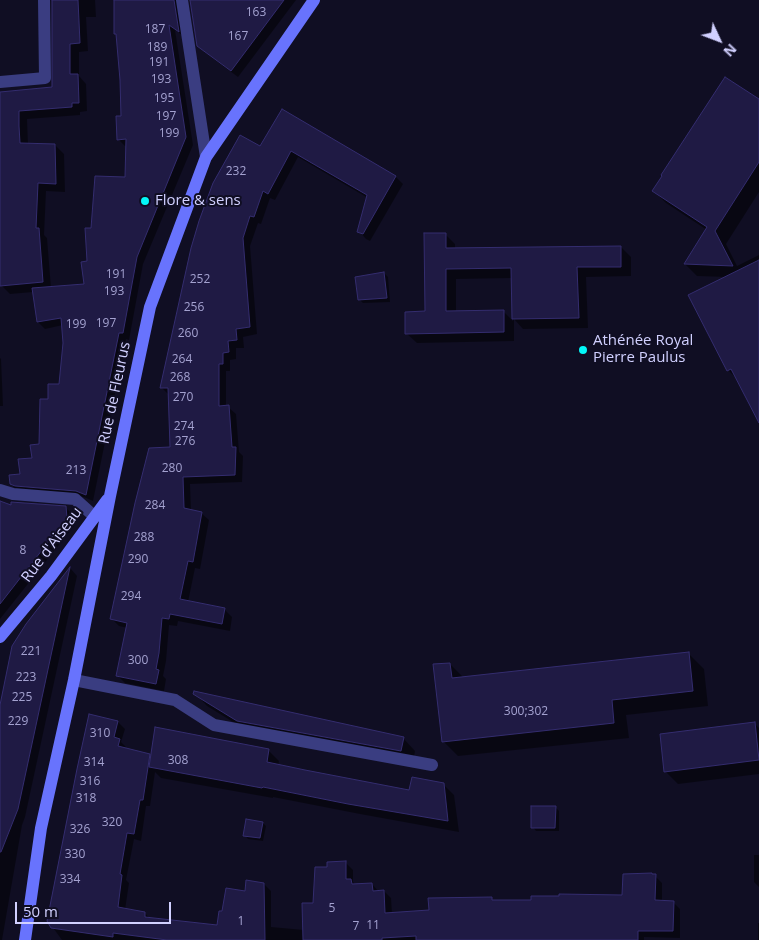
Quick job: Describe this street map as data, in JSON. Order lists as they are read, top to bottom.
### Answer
{
  "streets": {
    "main road": ["Rue de Fleurus", "Rue d'Aiseau"]
  },
  "crossings": [
    ["Rue de Fleurus", "Rue d'Aiseau"]
  ],
  "places": ["Flore & sens", "Athénée Royal Pierre Paulus"],
  "house_numbers": [
    "163",
    "187",
    "167",
    "189",
    "191",
    "193",
    "195",
    "197",
    "199",
    "232",
    "191",
    "252",
    "193",
    "256",
    "197",
    "199",
    "260",
    "264",
    "268",
    "270",
    "274",
    "276",
    "280",
    "213",
    "284",
    "288",
    "8",
    "290",
    "294",
    "221",
    "300",
    "223",
    "225",
    "300;302",
    "229",
    "310",
    "308",
    "314",
    "316",
    "318",
    "320",
    "326",
    "330",
    "334",
    "5",
    "1",
    "11",
    "7"
  ],
  "scale_bar": "50 m",
  "north": "bottom right"
}
